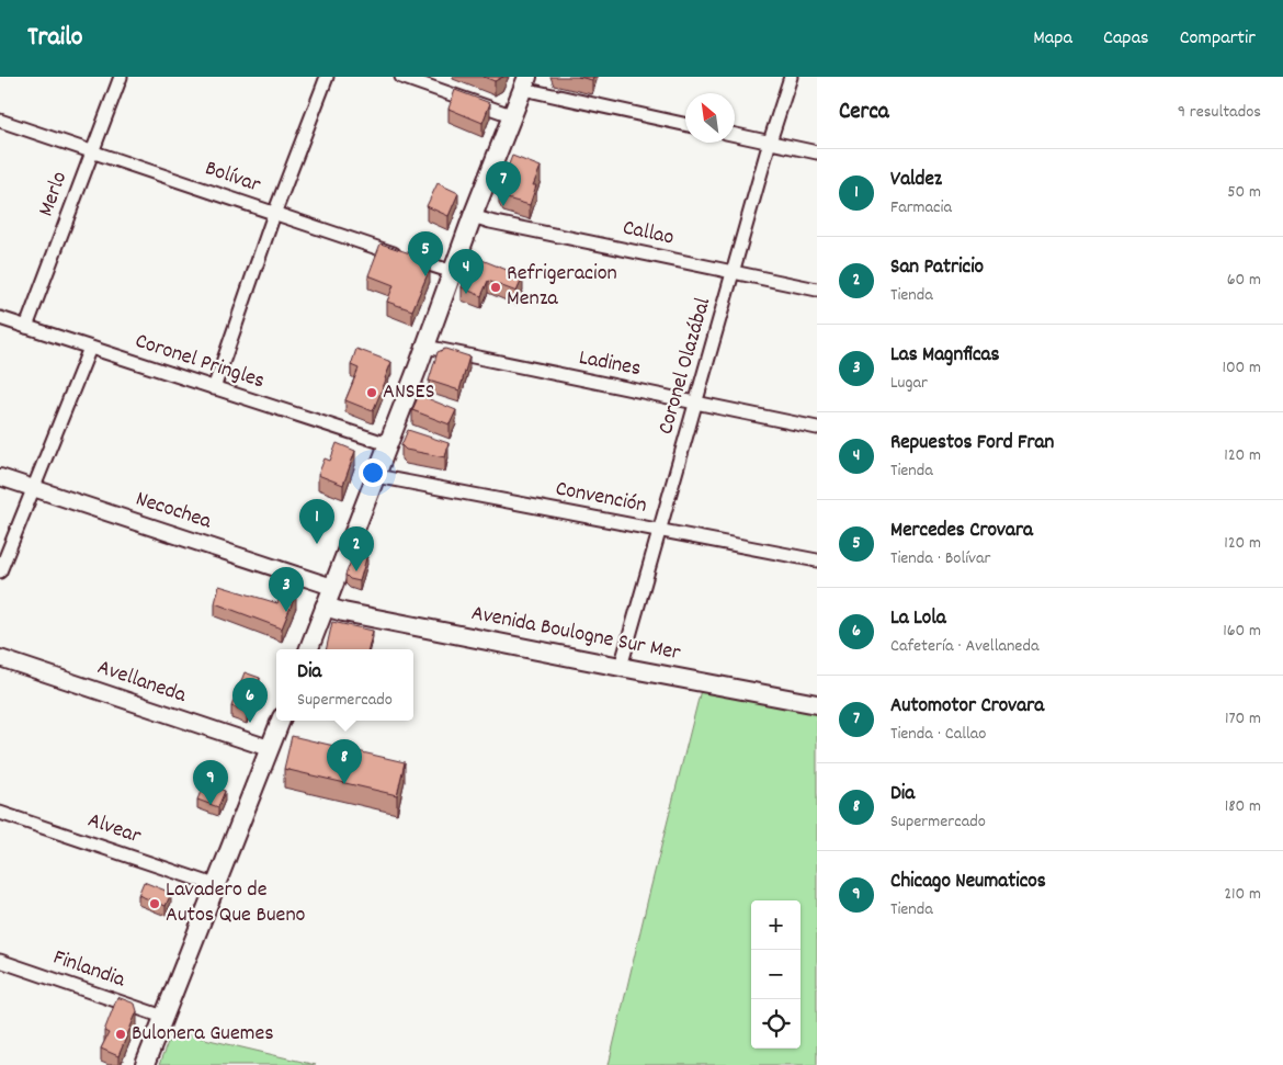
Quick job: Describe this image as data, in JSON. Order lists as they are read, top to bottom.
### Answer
{
  "streets": {
    "main road": ["Avenida Boulogne Sur Mer"],
    "street": [
      "Bolívar",
      "Merlo",
      "Callao",
      "Coronel Pringles",
      "Ladines",
      "Coronel Olazábal",
      "Convención",
      "Necochea",
      "Avellaneda",
      "Alvear",
      "Finlandia"
    ]
  },
  "crossings": [
    ["Bolívar", "Merlo"],
    ["Merlo", "Coronel Pringles"],
    ["Callao", "Coronel Olazábal"],
    ["Ladines", "Coronel Olazábal"],
    ["Coronel Olazábal", "Convención"],
    ["Coronel Olazábal", "Avenida Boulogne Sur Mer"]
  ],
  "places": [
    "Refrigeracion Menza",
    "ANSES",
    "Lavadero de Autos Que Bueno",
    "Bulonera Guemes"
  ],
  "north": "top left",
  "page": {
    "header": "Trailo",
    "nav": ["Mapa", "Capas", "Compartir"],
    "heading": ["Cerca", "9 resultados"],
    "list": [
      {
        "mark": "1",
        "name": "Valdez",
        "note": "Farmacia",
        "value": "50 m"
      },
      {
        "mark": "2",
        "name": "San Patricio",
        "note": "Tienda",
        "value": "60 m"
      },
      {
        "mark": "3",
        "name": "Las Magnficas",
        "note": "Lugar",
        "value": "100 m"
      },
      {
        "mark": "4",
        "name": "Repuestos Ford Fran",
        "note": "Tienda",
        "value": "120 m"
      },
      {
        "mark": "5",
        "name": "Mercedes Crovara",
        "note": "Tienda · Bolívar",
        "value": "120 m"
      },
      {
        "mark": "6",
        "name": "La Lola",
        "note": "Cafetería · Avellaneda",
        "value": "160 m"
      },
      {
        "mark": "7",
        "name": "Automotor Crovara",
        "note": "Tienda · Callao",
        "value": "170 m"
      },
      {
        "mark": "8",
        "name": "Dia",
        "note": "Supermercado",
        "value": "180 m"
      },
      {
        "mark": "9",
        "name": "Chicago Neumaticos",
        "note": "Tienda",
        "value": "210 m"
      }
    ],
    "pins": [
      "7",
      "5",
      "4",
      "1",
      "2",
      "3",
      "6",
      "8",
      "9"
    ],
    "popup": ["Dia", "Supermercado"],
    "map_buttons": ["+", "−"]
  }
}
